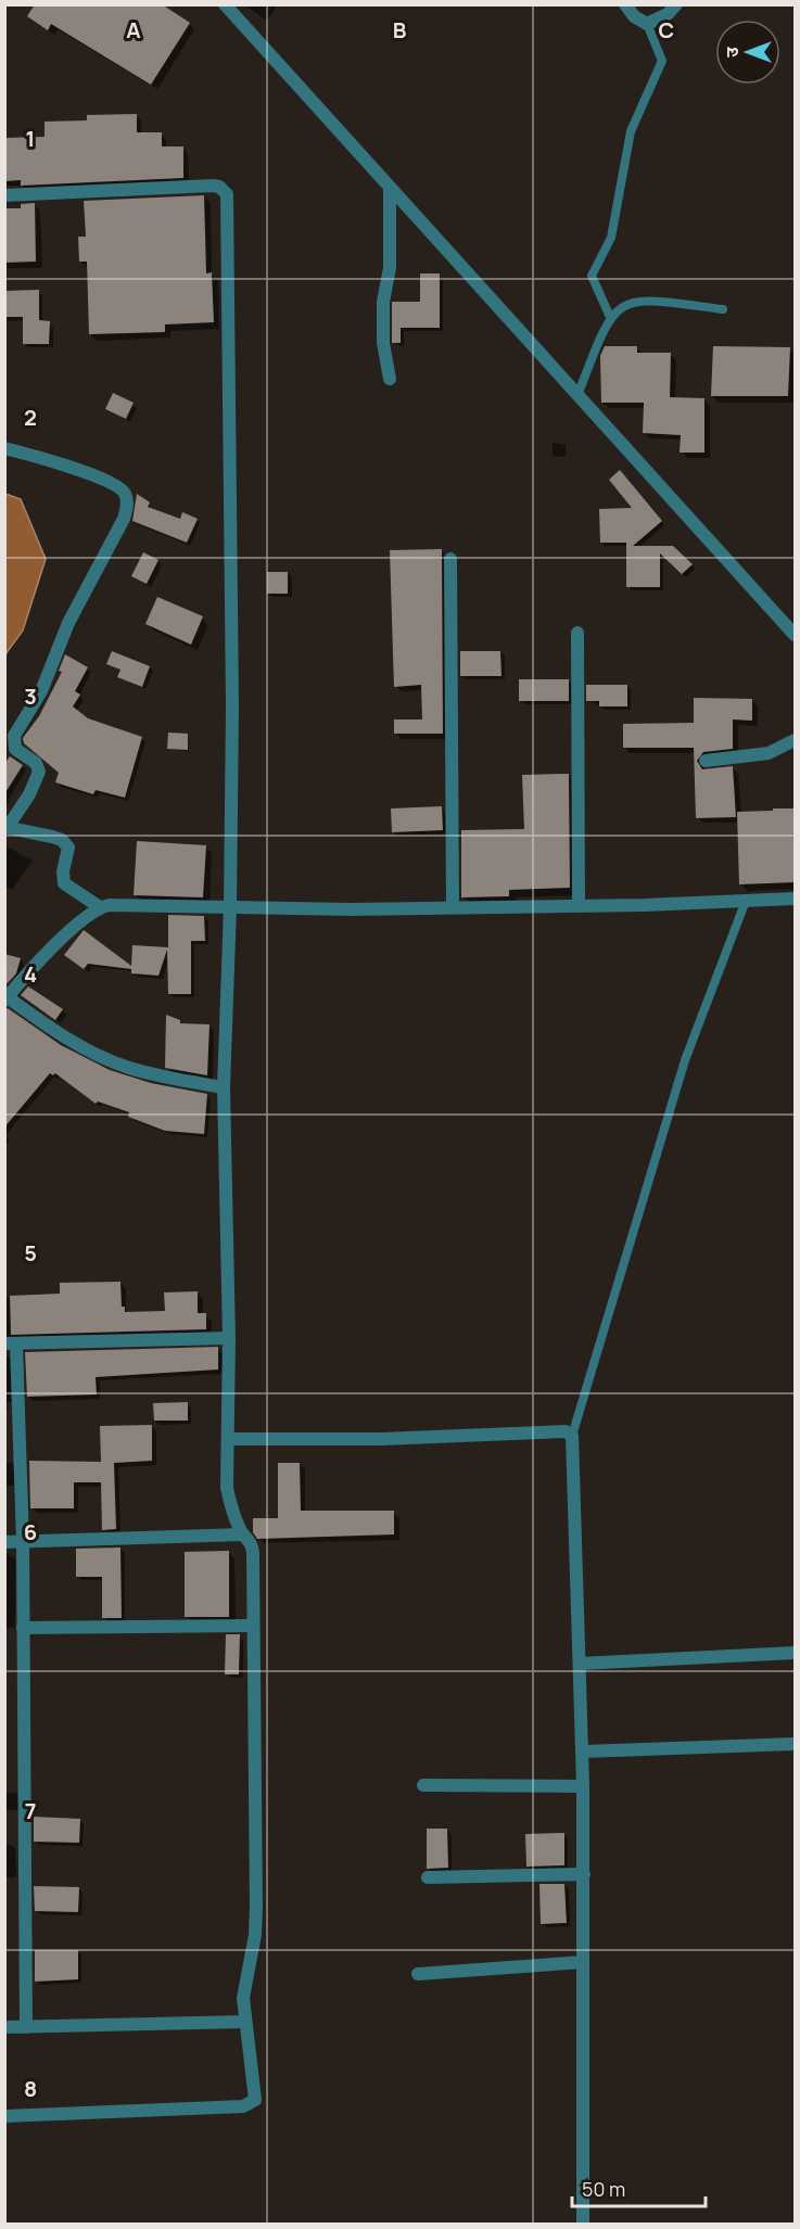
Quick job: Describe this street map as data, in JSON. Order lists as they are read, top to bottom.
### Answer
{
  "scale_bar": "50 m",
  "north": "left",
  "grid": {
    "columns": ["A", "B", "C"],
    "rows": [
      "1",
      "2",
      "3",
      "4",
      "5",
      "6",
      "7",
      "8"
    ]
  }
}
